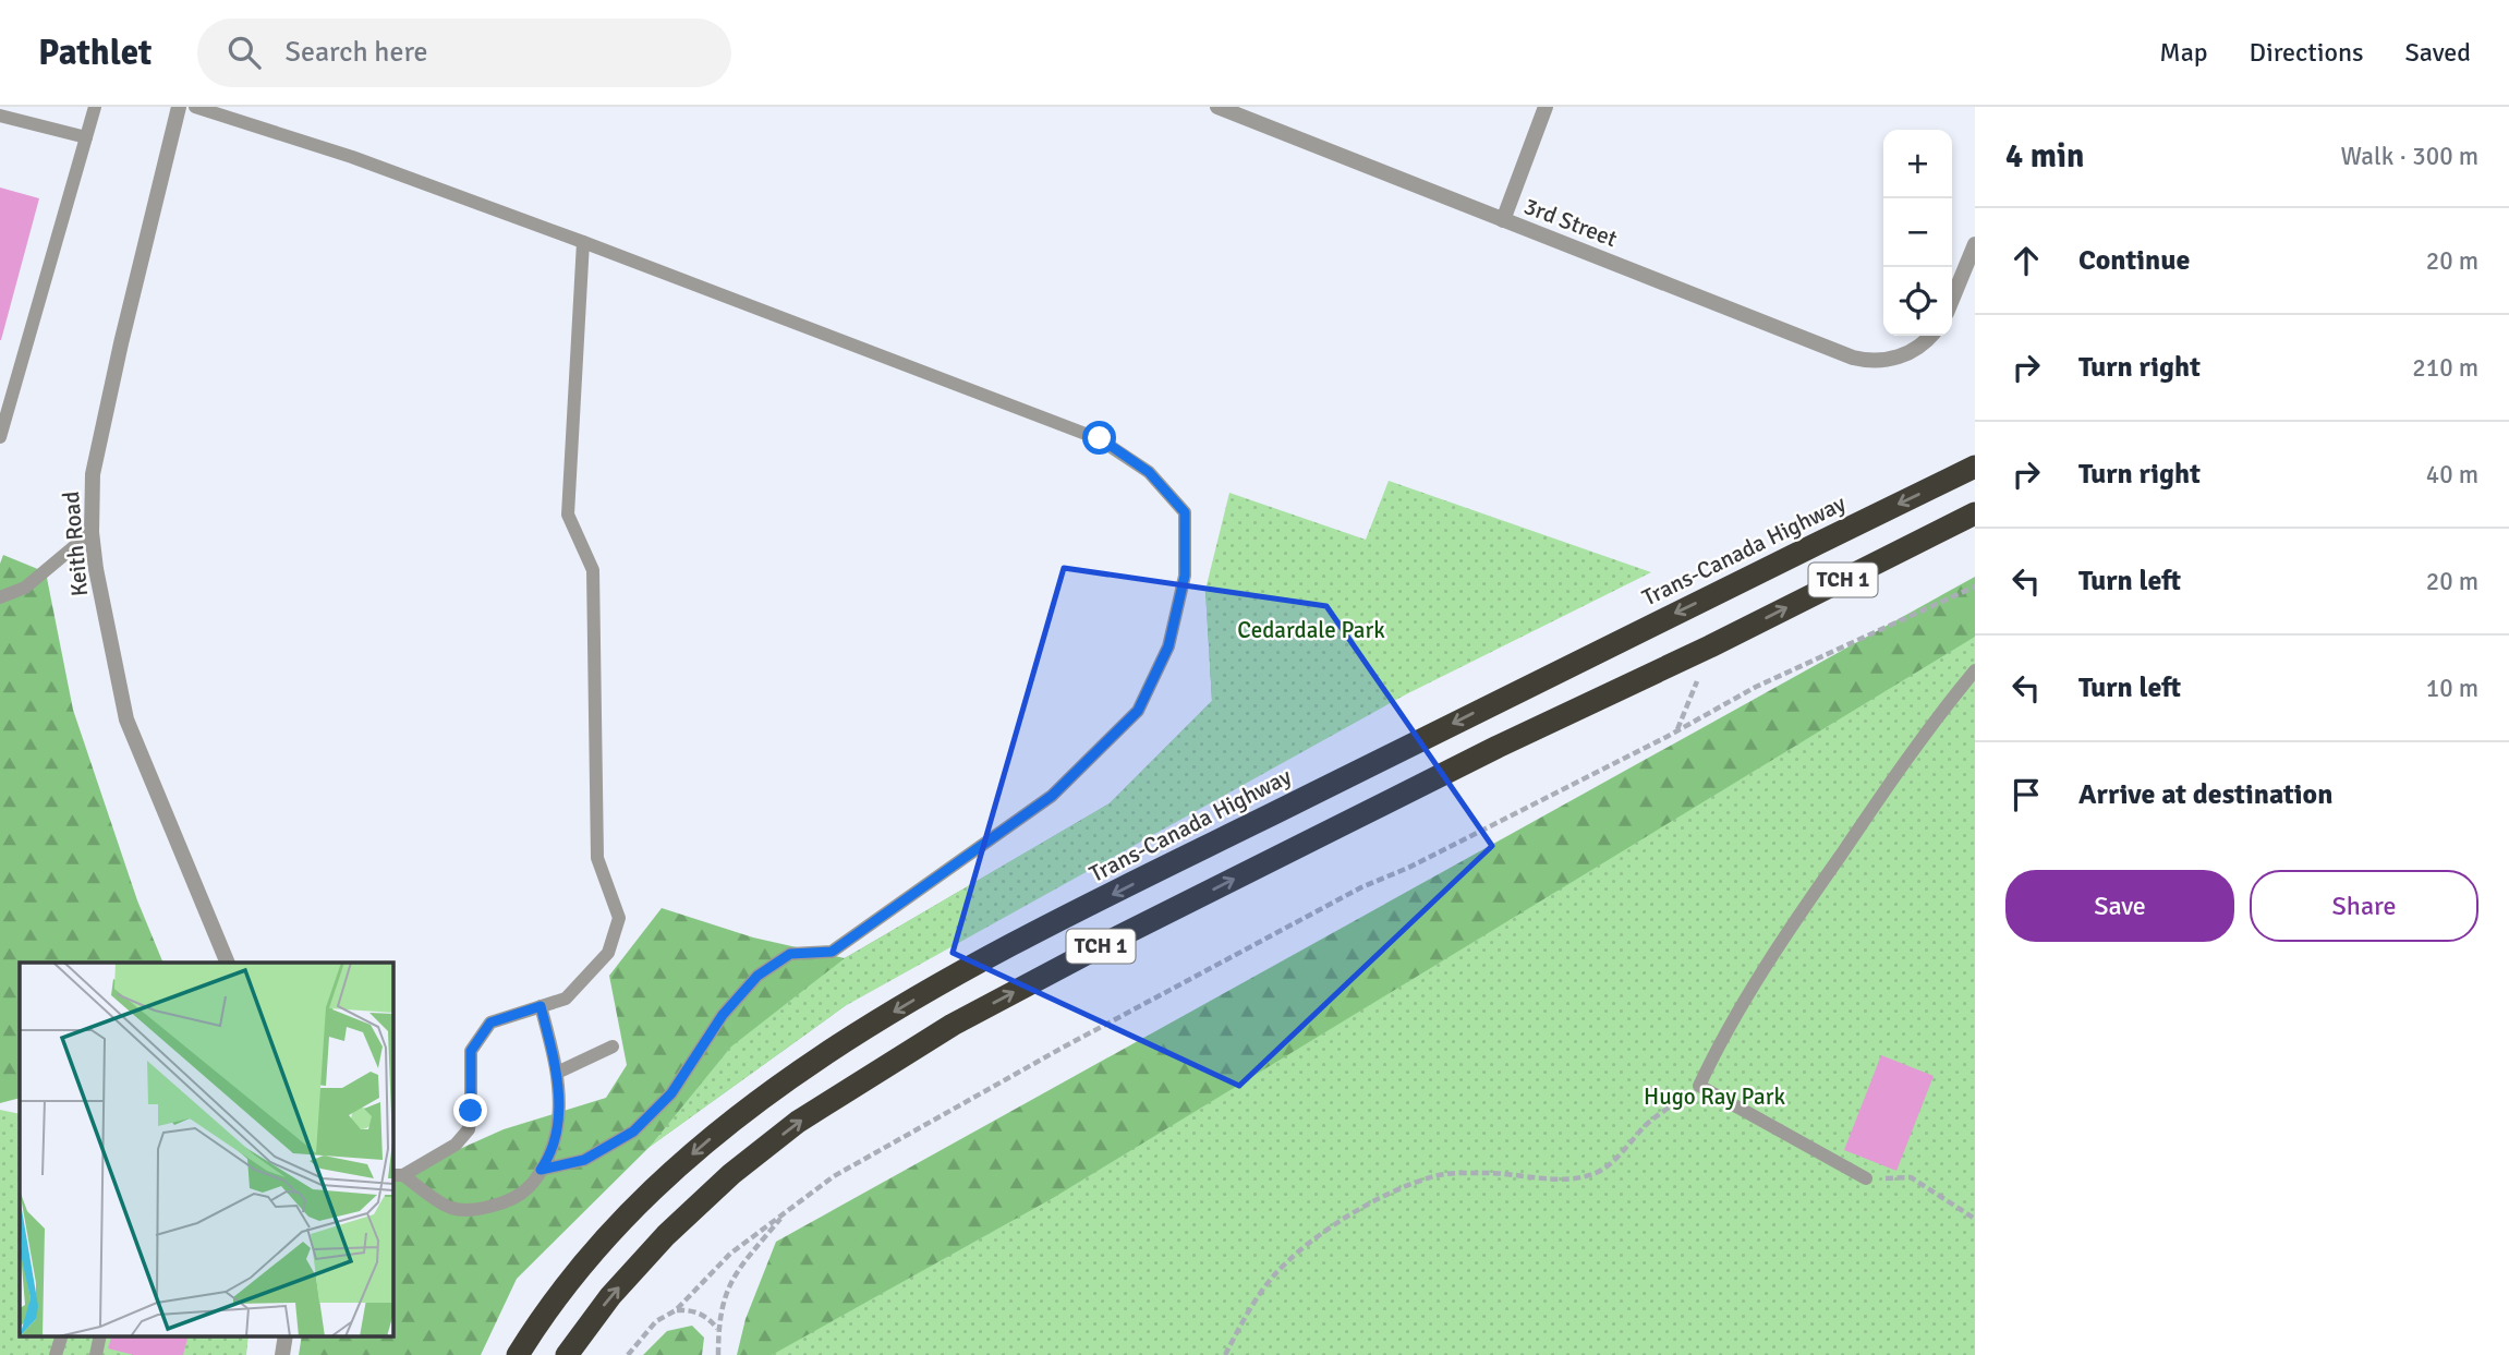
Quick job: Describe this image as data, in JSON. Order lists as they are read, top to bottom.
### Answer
{
  "streets": {
    "highway": ["Trans-Canada Highway", "TCH 1"],
    "street": ["3rd Street", "Keith Road"]
  },
  "parks": ["Cedardale Park", "Hugo Ray Park"],
  "page": {
    "header": "Pathlet",
    "search": "Search here",
    "nav": ["Map", "Directions", "Saved"],
    "heading": ["4 min", "Walk · 300 m"],
    "map_buttons": ["+", "−"],
    "list": [
      ["Continue", "20 m"],
      ["Turn right", "210 m"],
      ["Turn right", "40 m"],
      ["Turn left", "20 m"],
      ["Turn left", "10 m"],
      "Arrive at destination"
    ],
    "buttons": ["Save", "Share"]
  }
}
